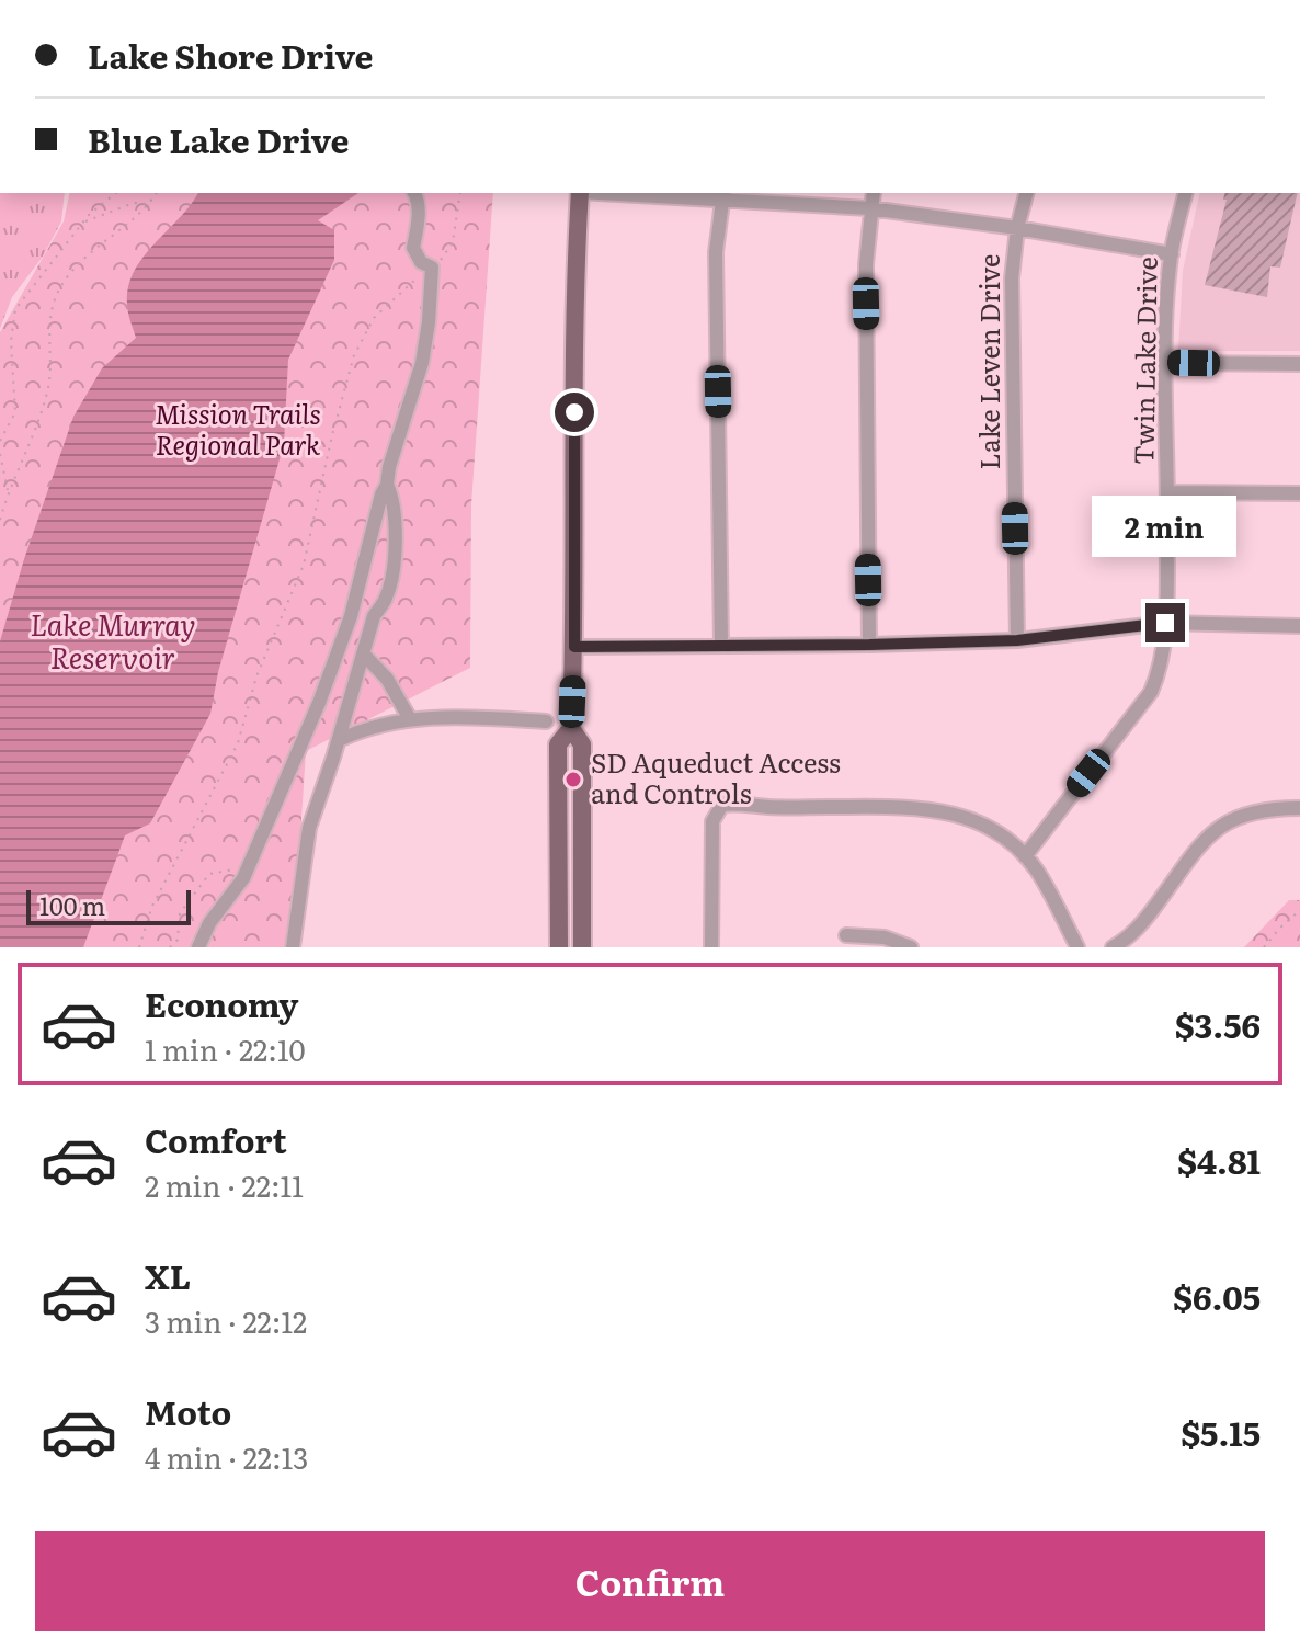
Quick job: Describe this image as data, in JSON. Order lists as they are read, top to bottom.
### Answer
{
  "streets": {
    "street": ["Twin Lake Drive", "Lake Leven Drive"]
  },
  "water": ["Lake Murray Reservoir"],
  "parks": ["Mission Trails Regional Park"],
  "places": ["SD Aqueduct Access and Controls"],
  "scale_bar": "100 m",
  "page": {
    "banner": ["Lake Shore Drive", "Blue Lake Drive"],
    "bubble": "2 min",
    "scale": "100 m",
    "list": [
      {
        "name": "Economy",
        "note": "1 min · 22:10",
        "value": "$3.56"
      },
      {
        "name": "Comfort",
        "note": "2 min · 22:11",
        "value": "$4.81"
      },
      {
        "name": "XL",
        "note": "3 min · 22:12",
        "value": "$6.05"
      },
      {
        "name": "Moto",
        "note": "4 min · 22:13",
        "value": "$5.15"
      }
    ],
    "buttons": "Confirm"
  }
}
